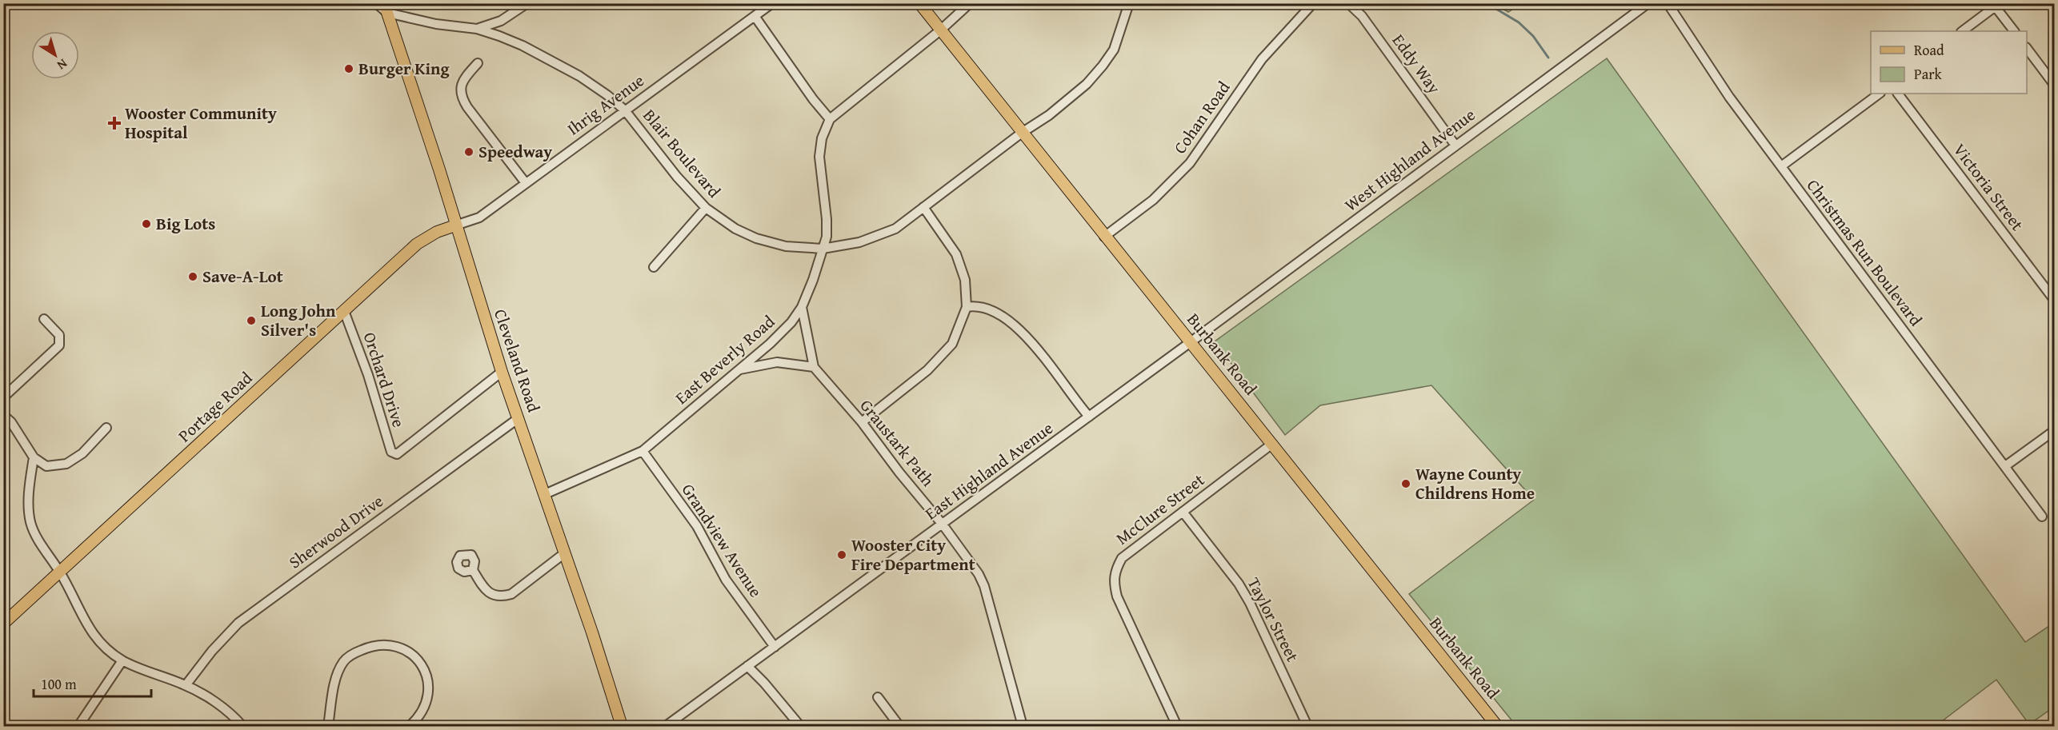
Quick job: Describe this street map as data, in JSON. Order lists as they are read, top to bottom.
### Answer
{
  "streets": {
    "main road": ["Burbank Road", "Cleveland Road", "Portage Road"],
    "street": [
      "Eddy Way",
      "Ihrig Avenue",
      "Cohan Road",
      "Blair Boulevard",
      "West Highland Avenue",
      "Victoria Street",
      "Christmas Run Boulevard",
      "East Beverly Road",
      "Orchard Drive",
      "Graustark Path",
      "East Highland Avenue",
      "McClure Street",
      "Sherwood Drive",
      "Grandview Avenue",
      "Taylor Street"
    ]
  },
  "crossings": [
    ["Eddy Way", "West Highland Avenue"],
    ["Ihrig Avenue", "Blair Boulevard"],
    ["Ihrig Avenue", "Cleveland Road"],
    ["Ihrig Avenue", "Portage Road"],
    ["Cohan Road", "Burbank Road"],
    ["Blair Boulevard", "Burbank Road"],
    ["Blair Boulevard", "East Beverly Road"],
    ["Blair Boulevard", "Cleveland Road"],
    ["West Highland Avenue", "Burbank Road"],
    ["West Highland Avenue", "East Highland Avenue"],
    ["Burbank Road", "East Highland Avenue"],
    ["Burbank Road", "McClure Street"],
    ["East Beverly Road", "Cleveland Road"],
    ["East Beverly Road", "Graustark Path"],
    ["East Beverly Road", "Grandview Avenue"],
    ["Cleveland Road", "Orchard Drive"],
    ["Cleveland Road", "Portage Road"],
    ["Cleveland Road", "Sherwood Drive"],
    ["Orchard Drive", "Portage Road"],
    ["Graustark Path", "East Highland Avenue"],
    ["East Highland Avenue", "Grandview Avenue"],
    ["McClure Street", "Taylor Street"]
  ],
  "places": {
    "other": [
      "Burger King",
      "Speedway",
      "Big Lots",
      "Save-A-Lot",
      "Long John Silver's",
      "Wayne County Childrens Home",
      "Wooster City Fire Department"
    ],
    "health": ["Wooster Community Hospital"]
  },
  "legend": ["Road", "Park"],
  "scale_bar": "100 m",
  "north": "bottom right"
}
